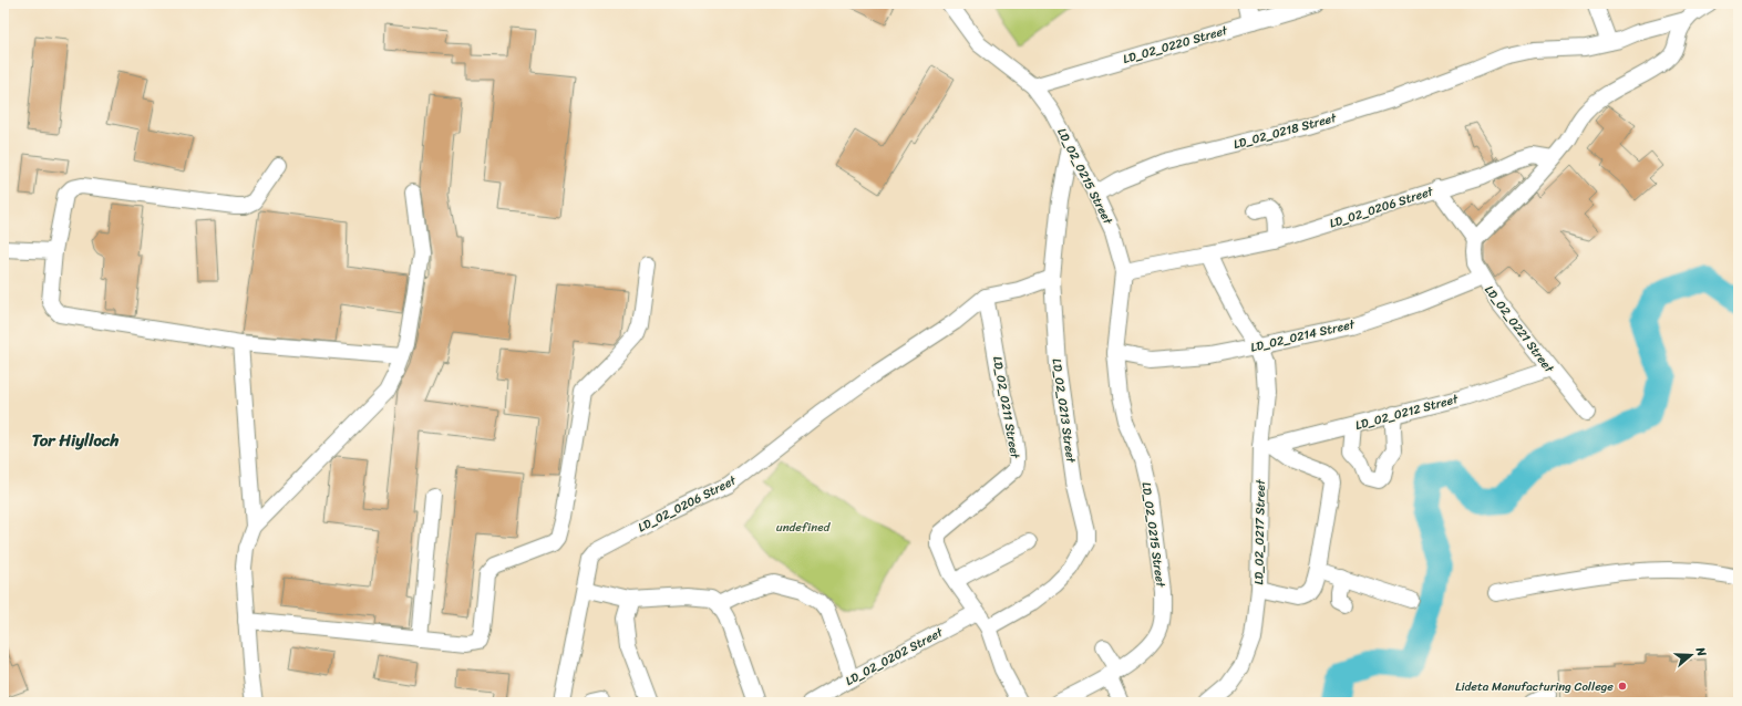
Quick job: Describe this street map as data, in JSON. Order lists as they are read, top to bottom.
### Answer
{
  "streets": {
    "street": [
      "LD_02_0220 Street",
      "LD_02_0218 Street",
      "LD_02_0215 Street",
      "LD_02_0206 Street",
      "LD_02_0221 Street",
      "LD_02_0214 Street",
      "LD_02_0211 Street",
      "LD_02_0213 Street",
      "LD_02_0212 Street",
      "LD_02_0217 Street",
      "LD_02_0202 Street"
    ]
  },
  "crossings": [
    ["LD_02_0220 Street", "LD_02_0215 Street"],
    ["LD_02_0218 Street", "LD_02_0215 Street"],
    ["LD_02_0215 Street", "LD_02_0206 Street"],
    ["LD_02_0215 Street", "LD_02_0214 Street"],
    ["LD_02_0215 Street", "LD_02_0213 Street"],
    ["LD_02_0206 Street", "LD_02_0211 Street"],
    ["LD_02_0221 Street", "LD_02_0214 Street"],
    ["LD_02_0221 Street", "LD_02_0212 Street"],
    ["LD_02_0214 Street", "LD_02_0217 Street"],
    ["LD_02_0212 Street", "LD_02_0217 Street"]
  ],
  "districts": ["Tor Hiylloch"],
  "parks": ["undefined"],
  "places": ["Lideta Manufacturing College"],
  "north": "right"
}
